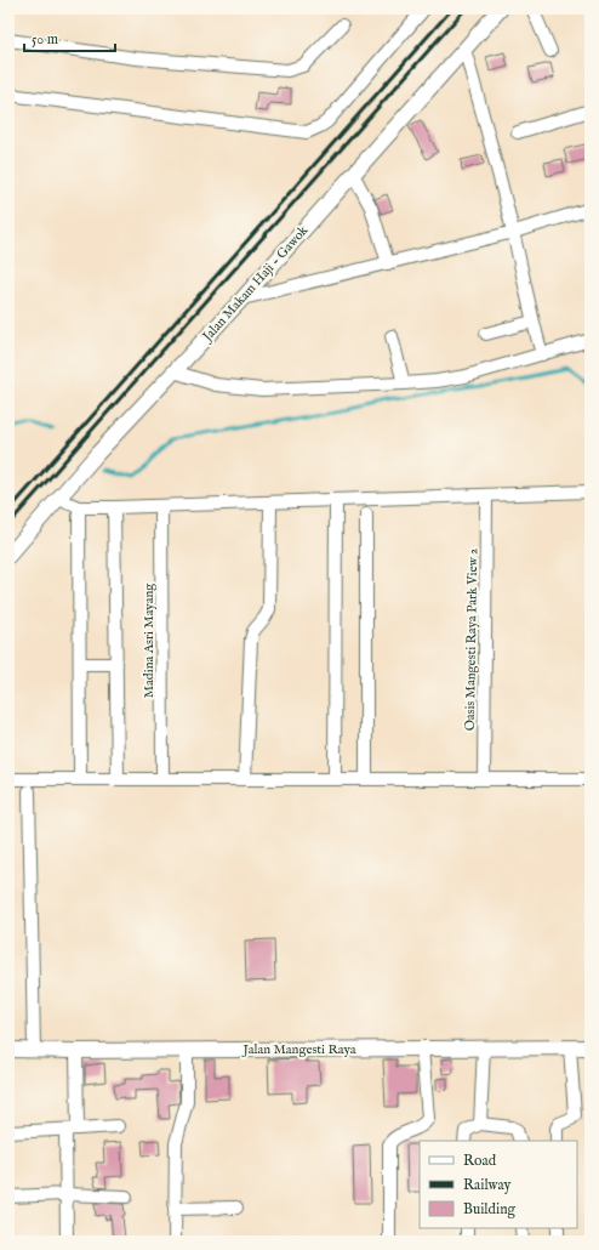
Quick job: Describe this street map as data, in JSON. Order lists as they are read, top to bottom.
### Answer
{
  "streets": {
    "street": [
      "Jalan Makam Haji - Gawok",
      "Oasis Mangesti Raya Park View 2",
      "Madina Asri Mayang",
      "Jalan Mangesti Raya"
    ]
  },
  "legend": ["Road", "Railway", "Building"],
  "scale_bar": "50 m"
}
